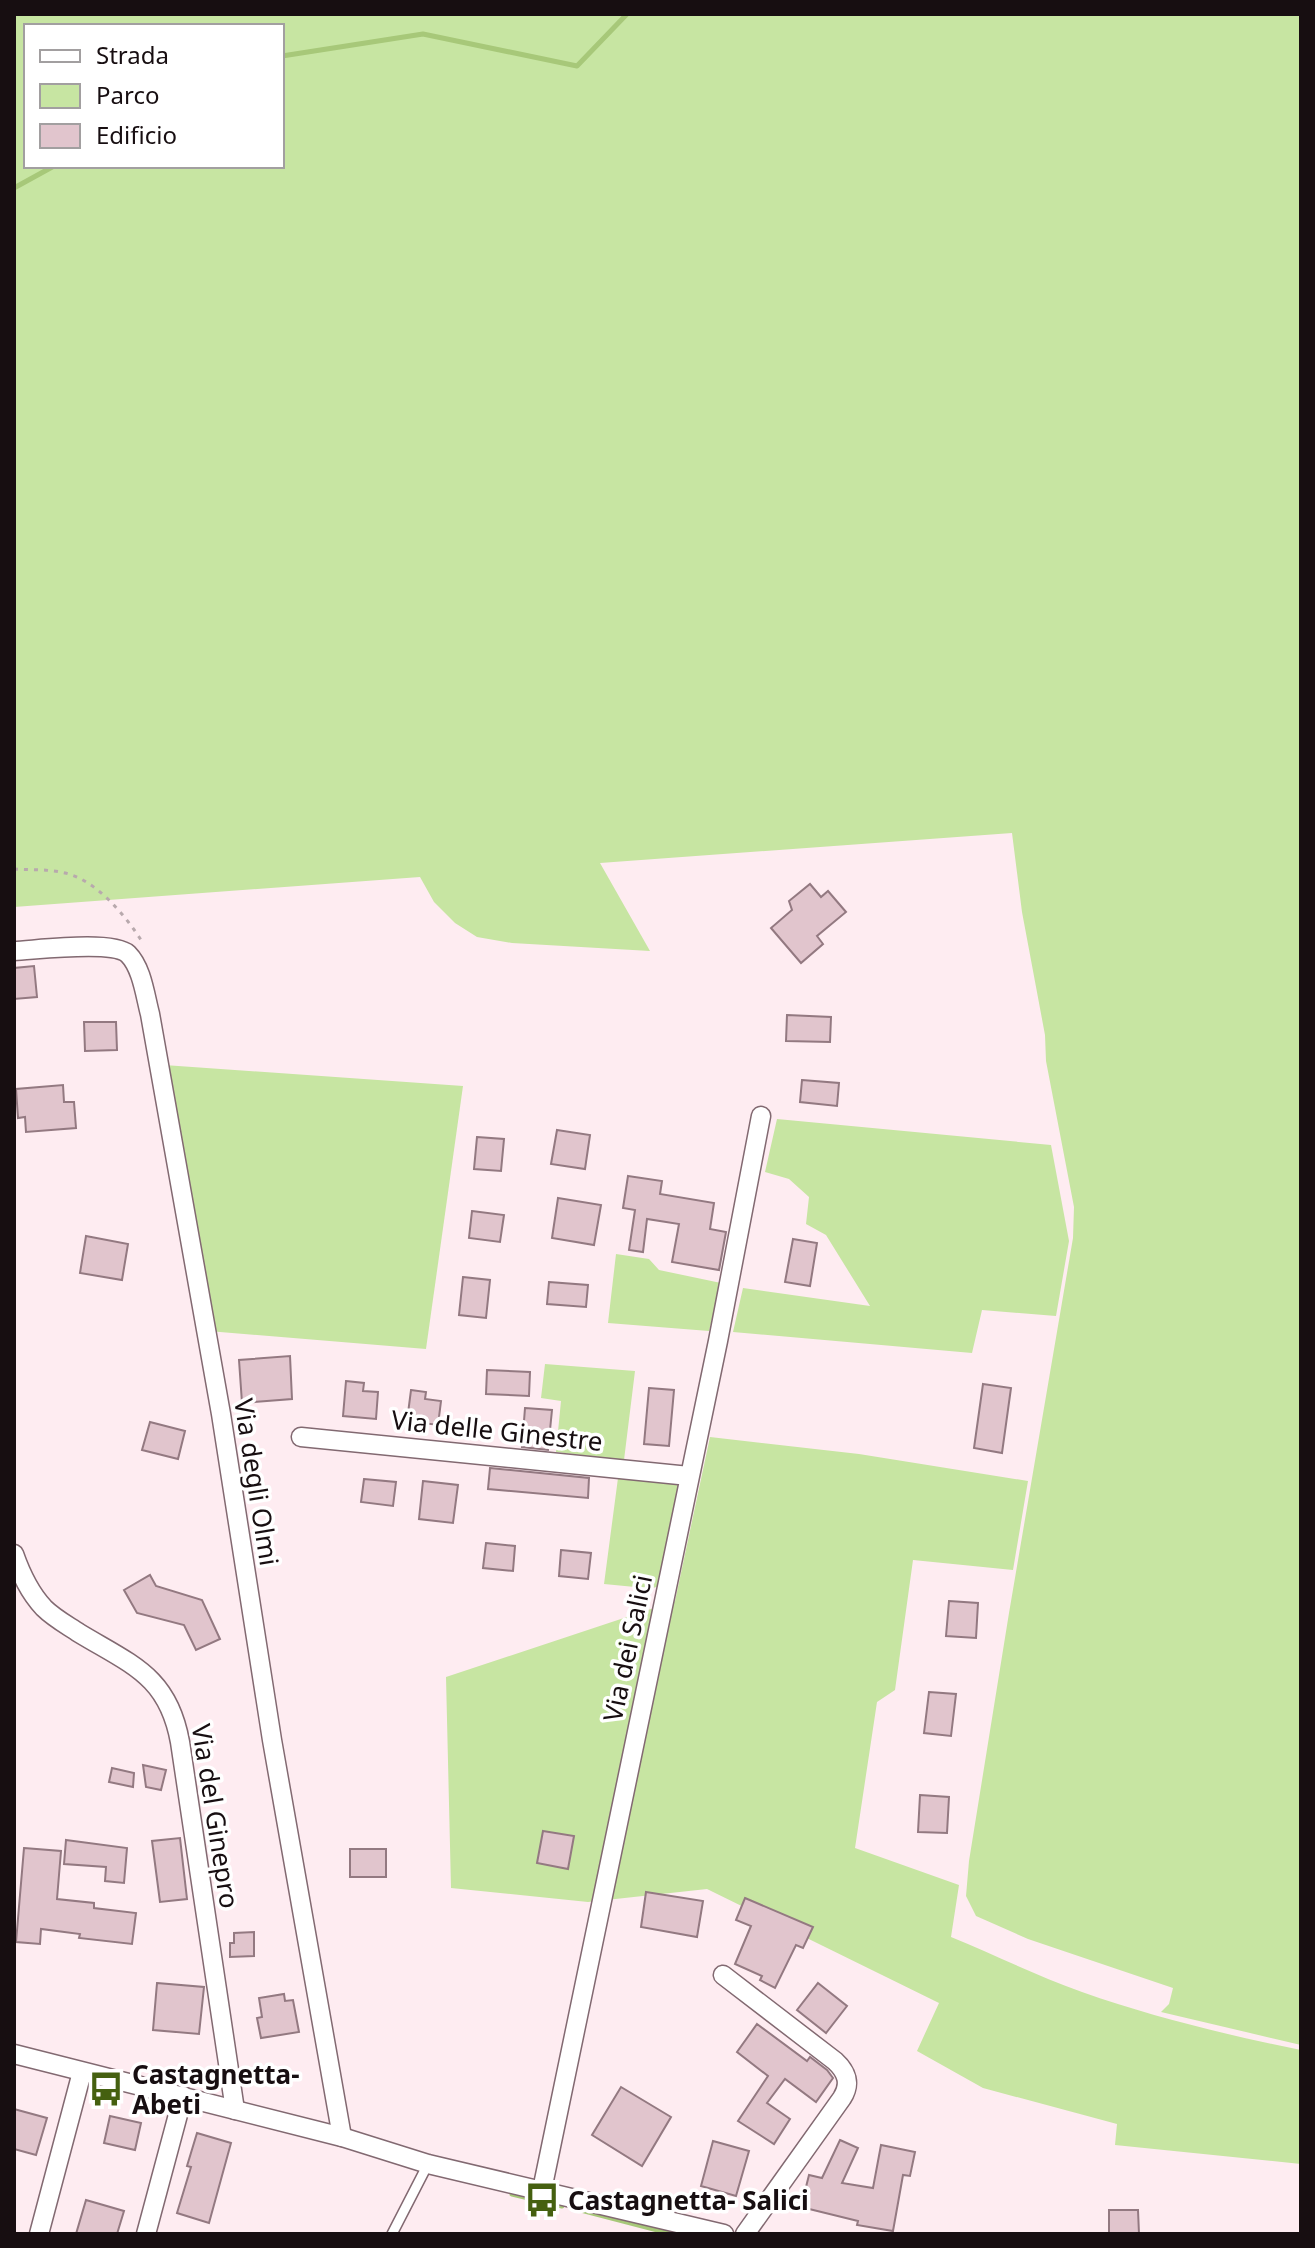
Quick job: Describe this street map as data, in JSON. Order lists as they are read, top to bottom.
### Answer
{
  "streets": {
    "street": [
      "Via delle Ginestre",
      "Via degli Olmi",
      "Via dei Salici",
      "Via del Ginepro"
    ]
  },
  "crossings": [
    ["Via delle Ginestre", "Via dei Salici"]
  ],
  "places": {
    "bus stop": ["Castagnetta- Abeti", "Castagnetta- Salici"]
  },
  "legend": ["Strada", "Parco", "Edificio"]
}
